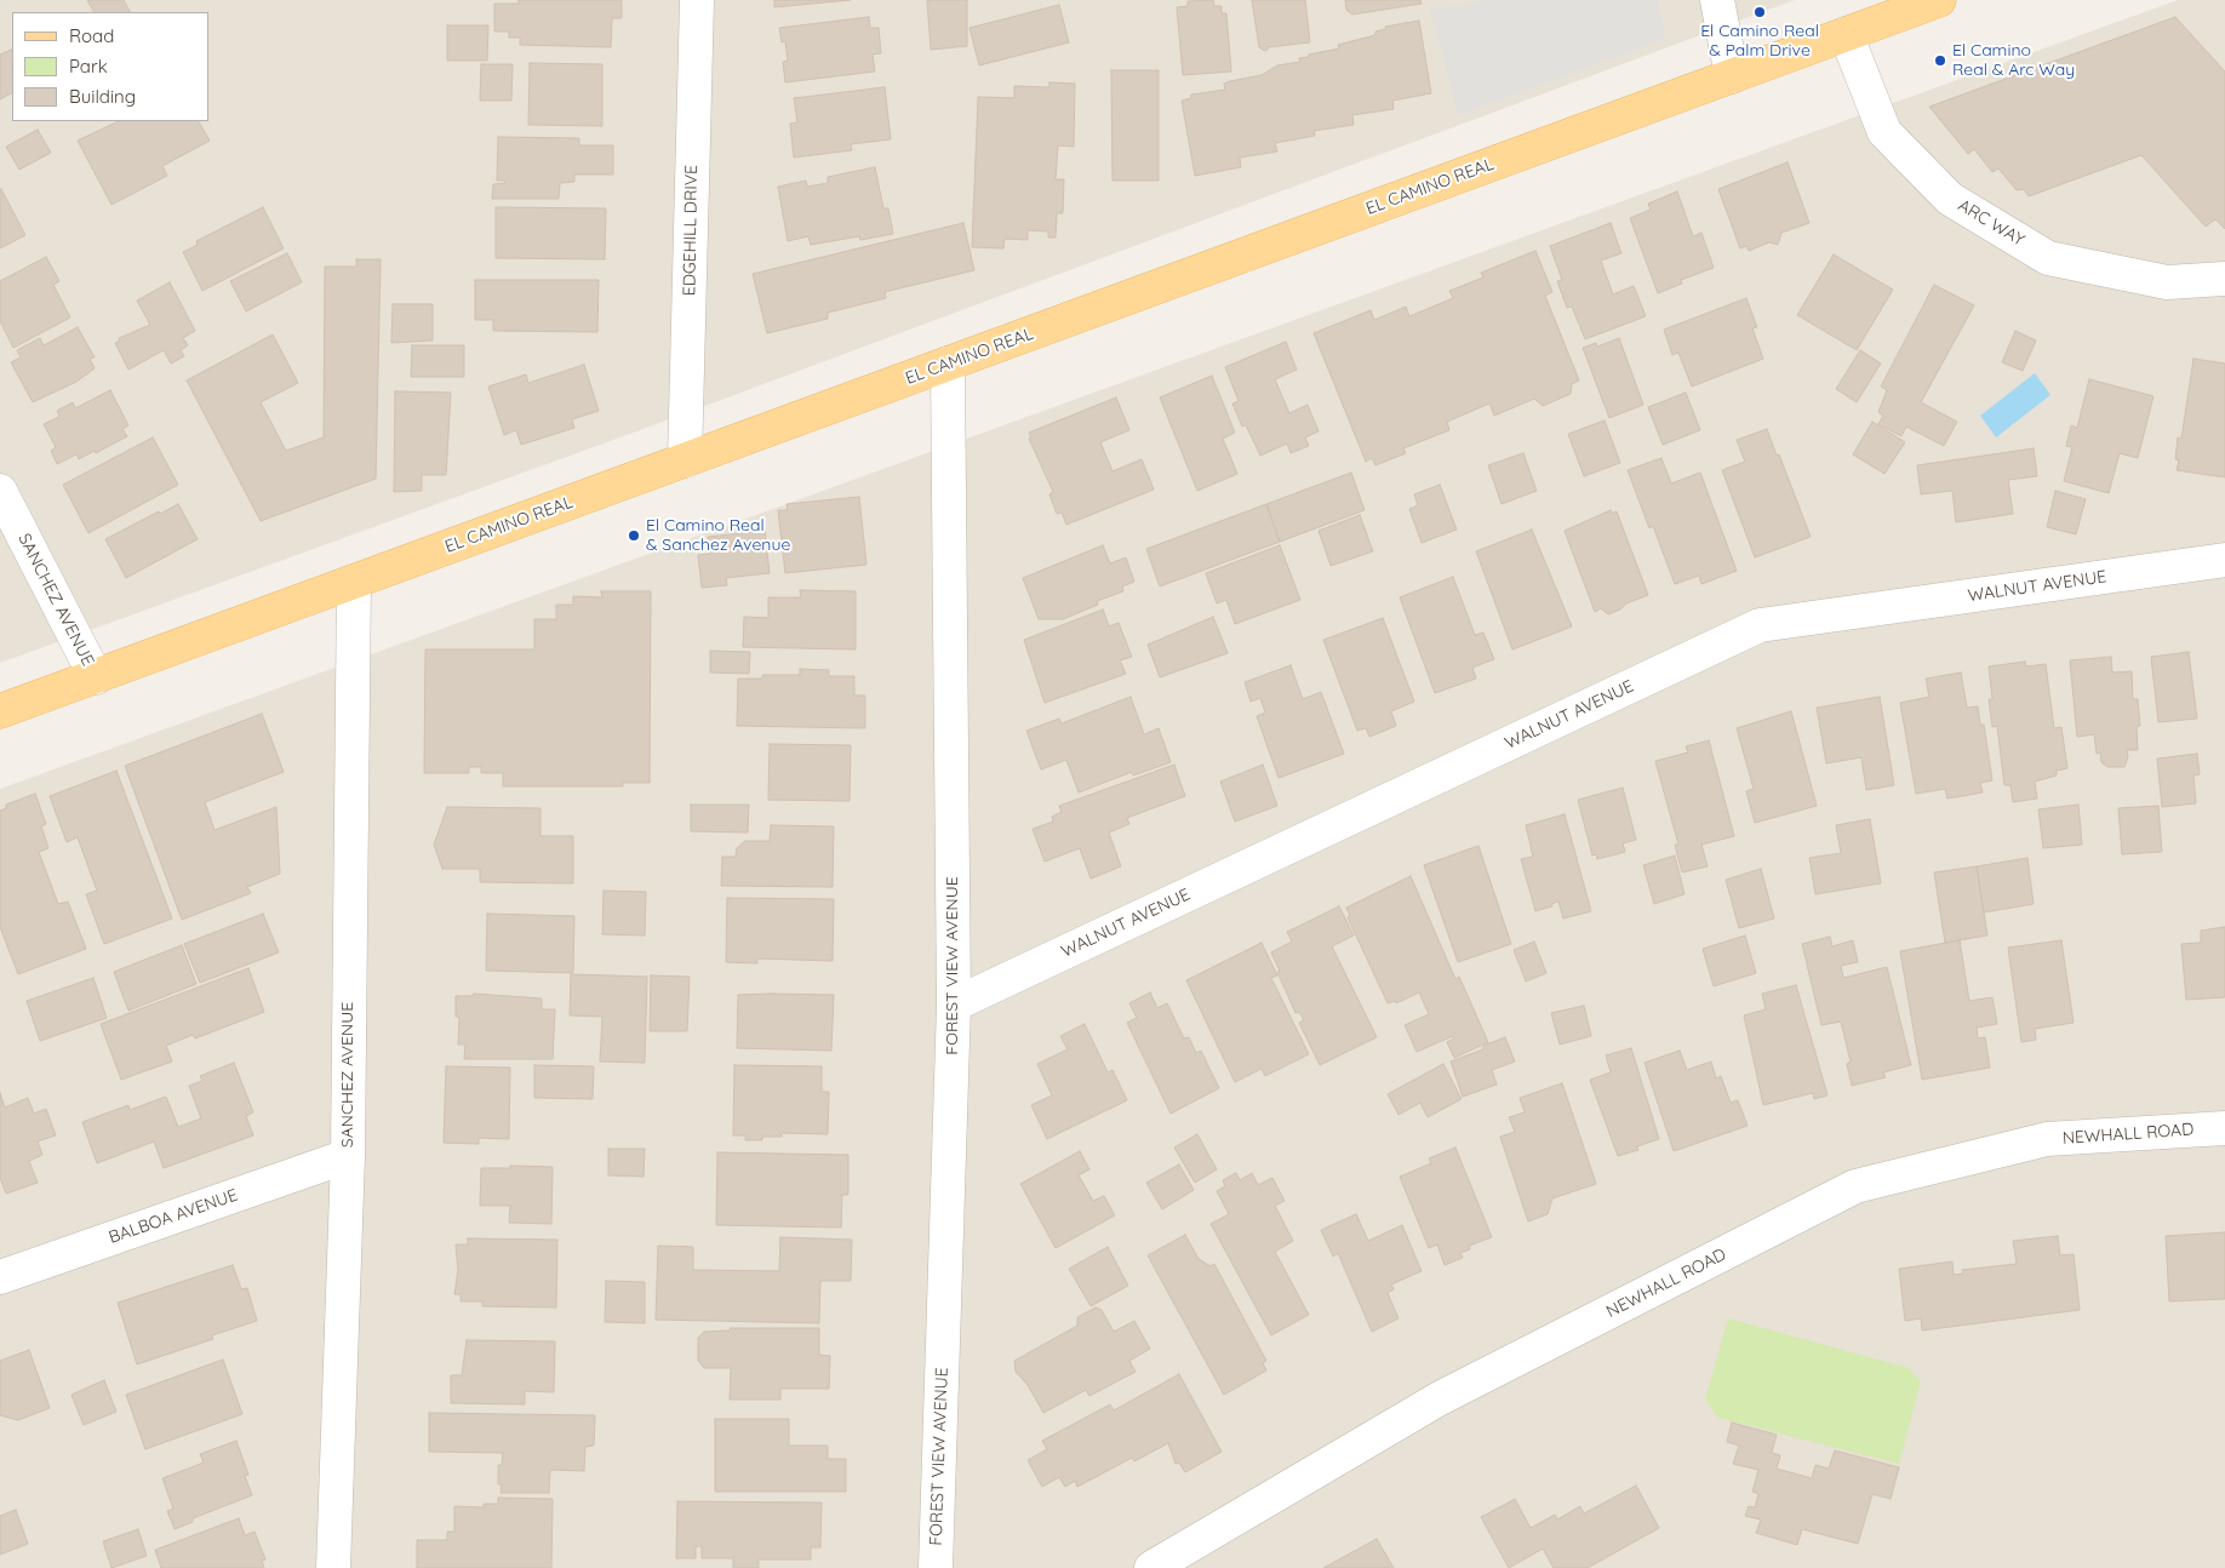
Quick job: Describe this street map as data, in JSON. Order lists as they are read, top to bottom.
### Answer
{
  "streets": {
    "main road": ["EL CAMINO REAL"],
    "street": [
      "ARC WAY",
      "EDGEHILL DRIVE",
      "WALNUT AVENUE",
      "SANCHEZ AVENUE",
      "FOREST VIEW AVENUE",
      "NEWHALL ROAD",
      "BALBOA AVENUE"
    ]
  },
  "crossings": [
    ["EL CAMINO REAL", "ARC WAY"],
    ["EL CAMINO REAL", "EDGEHILL DRIVE"],
    ["EL CAMINO REAL", "SANCHEZ AVENUE"],
    ["EL CAMINO REAL", "FOREST VIEW AVENUE"],
    ["WALNUT AVENUE", "FOREST VIEW AVENUE"],
    ["SANCHEZ AVENUE", "BALBOA AVENUE"]
  ],
  "places": ["El Camino Real & Palm Drive", "El Camino Real & Arc Way", "El Camino Real & Sanchez Avenue"],
  "legend": ["Road", "Park", "Building"]
}
